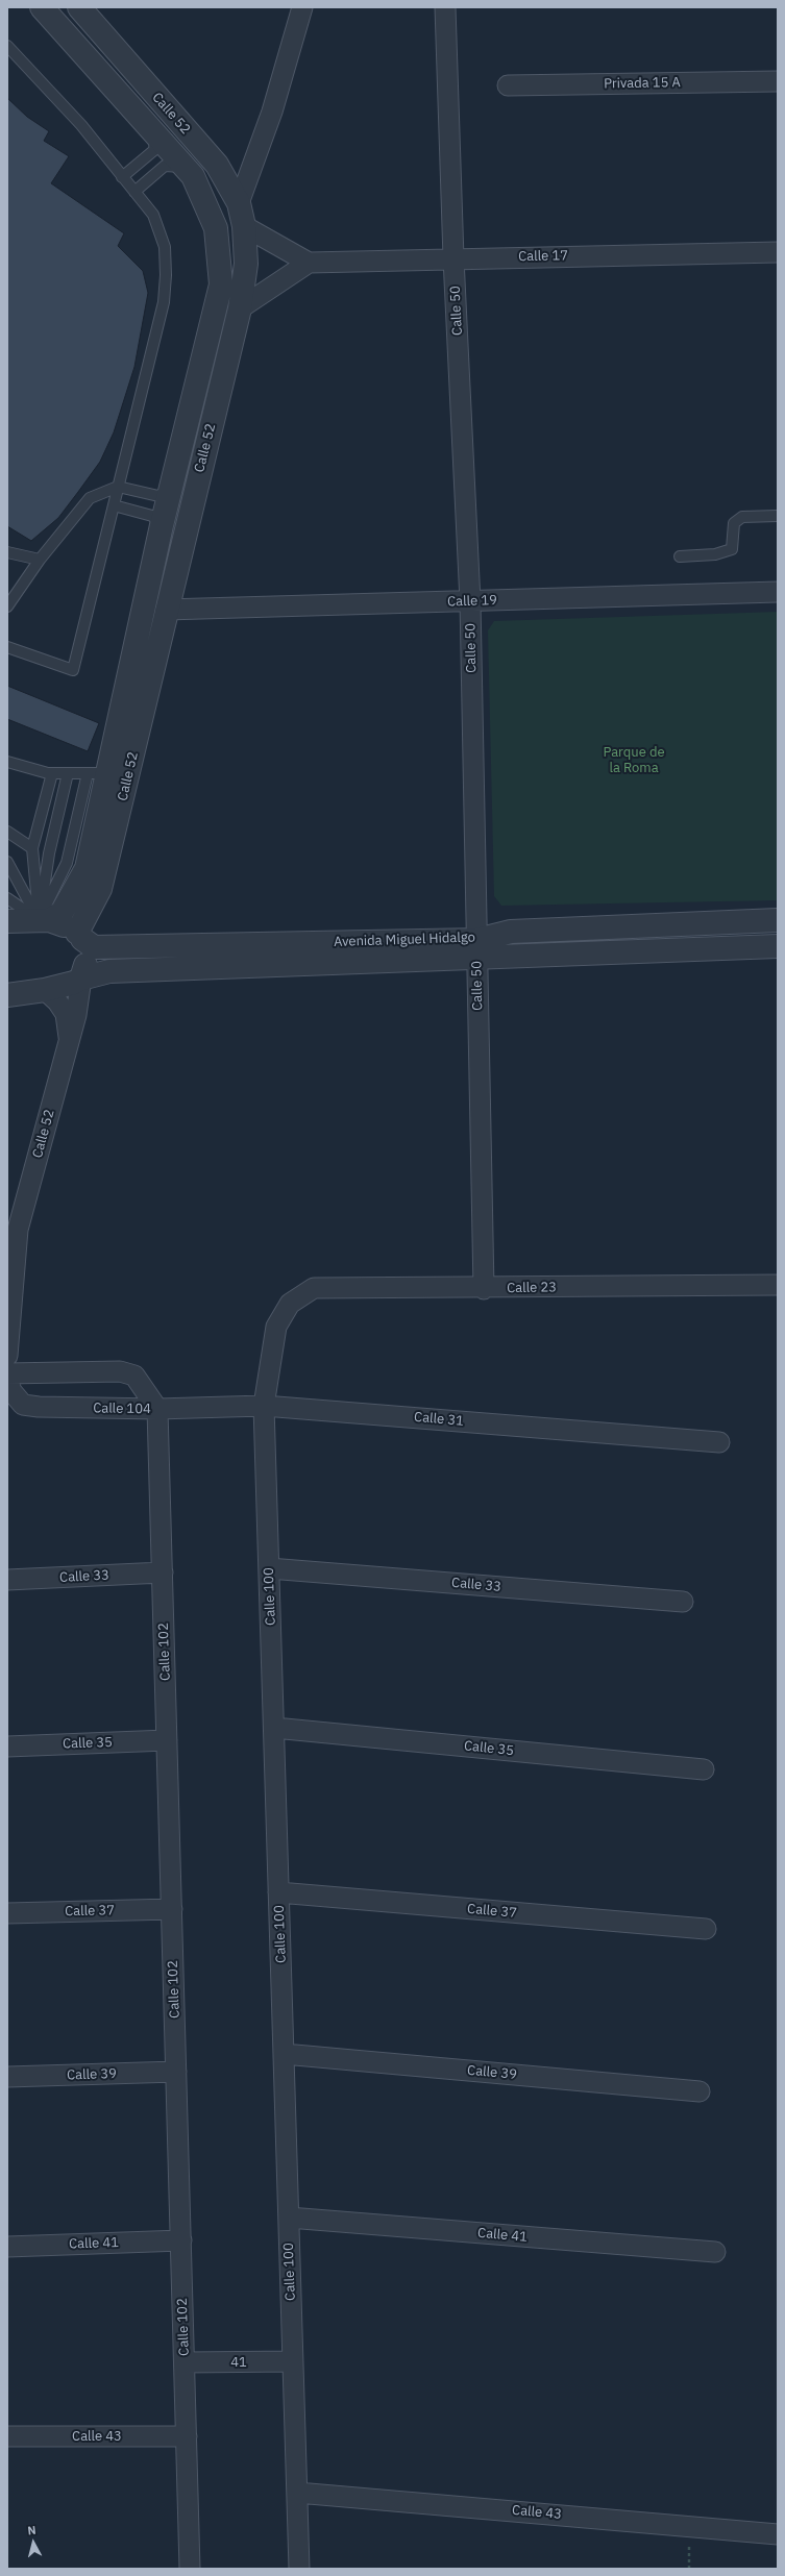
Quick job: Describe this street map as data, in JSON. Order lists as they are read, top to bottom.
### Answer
{
  "streets": {
    "street": [
      "Privada 15 A",
      "Calle 52",
      "Calle 17",
      "Calle 50",
      "Calle 19",
      "Avenida Miguel Hidalgo",
      "Calle 23",
      "Calle 104",
      "Calle 31",
      "Calle 33",
      "Calle 100",
      "Calle 102",
      "Calle 35",
      "Calle 37",
      "Calle 39",
      "Calle 41",
      "41",
      "Calle 43"
    ]
  },
  "crossings": [
    ["Calle 52", "Calle 19"],
    ["Calle 52", "Avenida Miguel Hidalgo"],
    ["Calle 17", "Calle 50"],
    ["Calle 50", "Calle 19"],
    ["Calle 50", "Avenida Miguel Hidalgo"],
    ["Calle 50", "Calle 23"],
    ["Calle 23", "Calle 100"],
    ["Calle 104", "Calle 31"],
    ["Calle 104", "Calle 102"],
    ["Calle 31", "Calle 100"],
    ["Calle 31", "Calle 102"],
    ["Calle 33", "Calle 100"],
    ["Calle 33", "Calle 102"],
    ["Calle 100", "Calle 35"],
    ["Calle 100", "Calle 37"],
    ["Calle 100", "Calle 39"],
    ["Calle 100", "Calle 41"],
    ["Calle 100", "41"],
    ["Calle 100", "Calle 43"],
    ["Calle 102", "Calle 35"],
    ["Calle 102", "Calle 37"],
    ["Calle 102", "Calle 39"],
    ["Calle 102", "Calle 41"],
    ["Calle 102", "41"],
    ["Calle 102", "Calle 43"]
  ],
  "parks": ["Parque de la Roma"],
  "north": "top"
}
